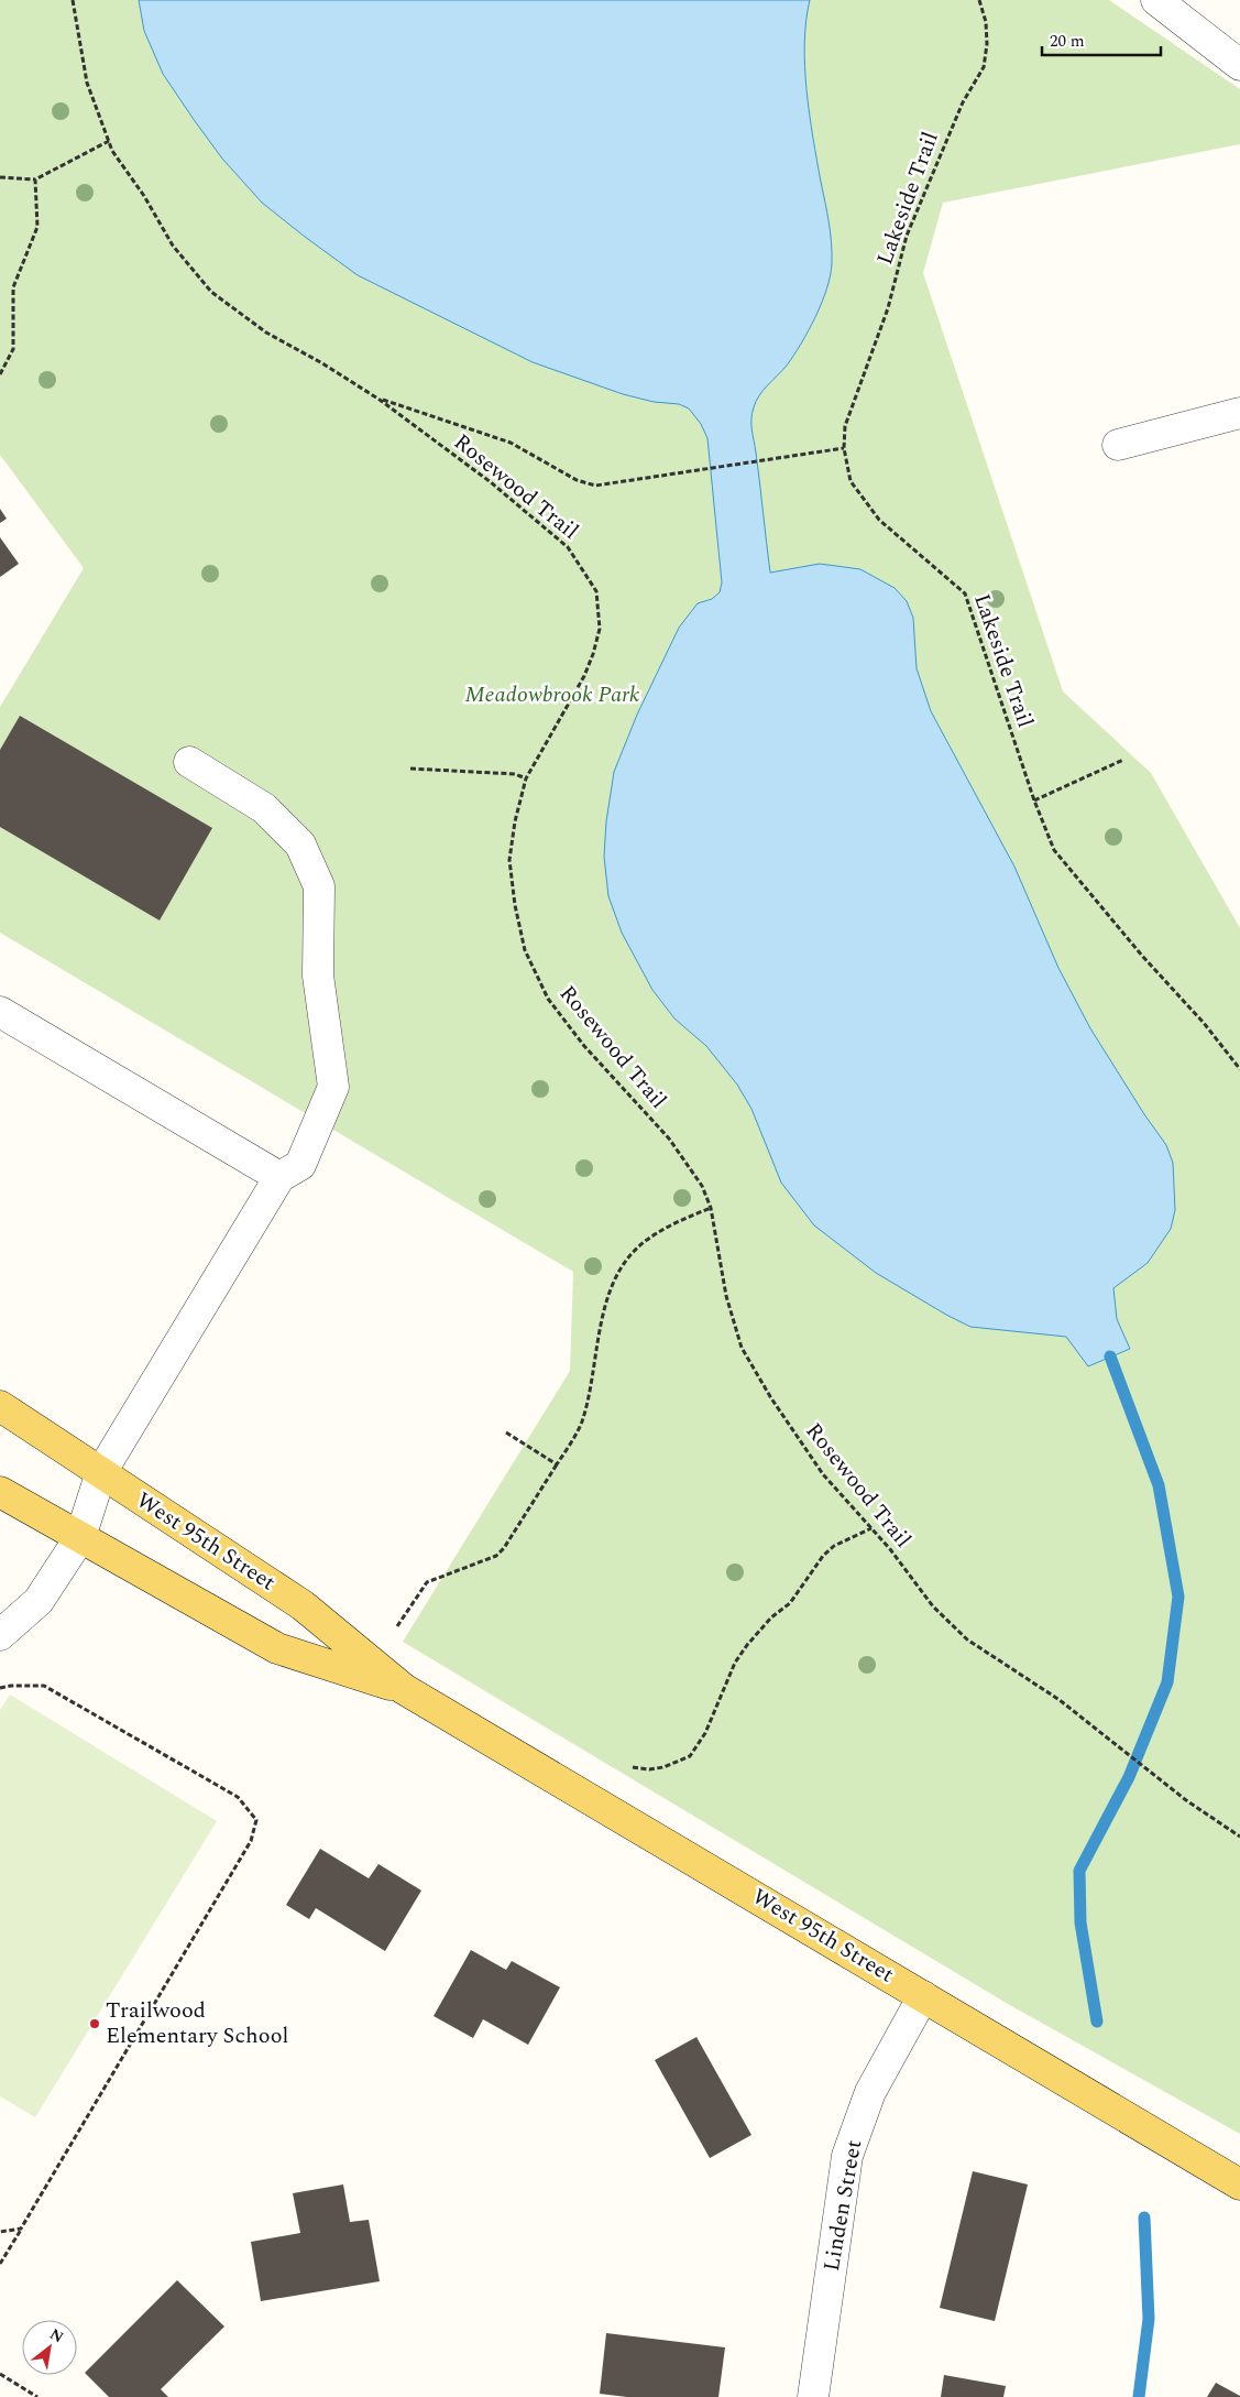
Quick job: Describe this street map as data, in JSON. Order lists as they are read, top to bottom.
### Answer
{
  "streets": {
    "main road": ["West 95th Street"],
    "street": ["Linden Street"],
    "path": ["Lakeside Trail", "Rosewood Trail"]
  },
  "crossings": [
    ["West 95th Street", "Linden Street"]
  ],
  "parks": ["Meadowbrook Park"],
  "places": ["Trailwood Elementary School"],
  "scale_bar": "20 m",
  "north": "top right"
}
